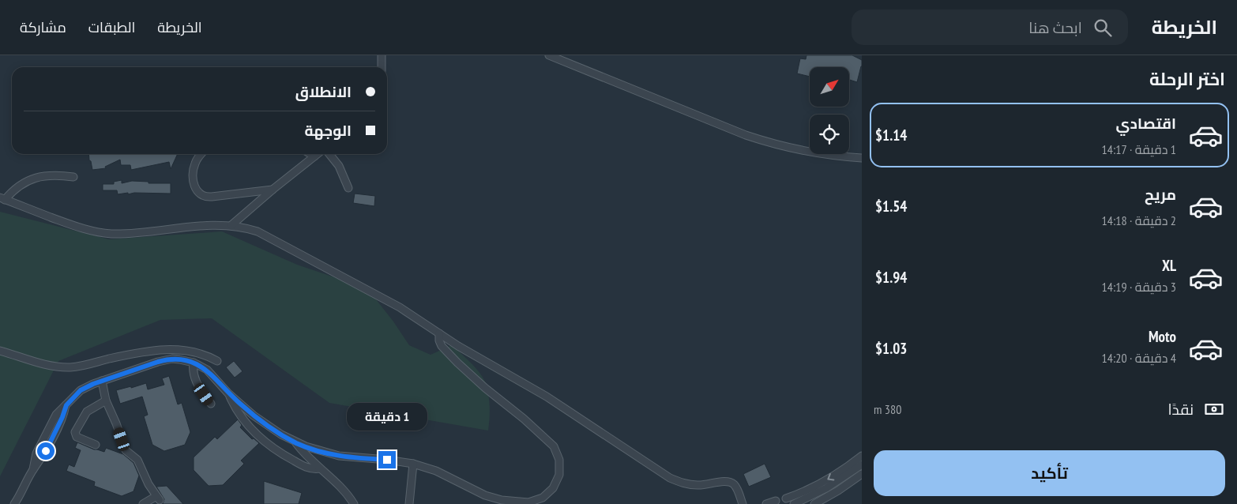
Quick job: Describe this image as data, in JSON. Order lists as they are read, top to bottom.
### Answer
{
  "north": "top right",
  "page": {
    "header": "الخريطة",
    "search": "ابحث هنا",
    "nav": ["الخريطة", "الطبقات", "مشاركة"],
    "heading": "اختر الرحلة",
    "banner": ["الانطلاق", "الوجهة"],
    "list": [
      {
        "name": "اقتصادي",
        "note": "1 دقيقة · 14:17",
        "value": "$1.14"
      },
      {
        "name": "مريح",
        "note": "2 دقيقة · 14:18",
        "value": "$1.54"
      },
      {
        "name": "XL",
        "note": "3 دقيقة · 14:19",
        "value": "$1.94"
      },
      {
        "name": "Moto",
        "note": "4 دقيقة · 14:20",
        "value": "$1.03"
      }
    ],
    "pay": ["نقدًا", "380 m"],
    "bubble": "1 دقيقة",
    "buttons": "تأكيد"
  }
}
